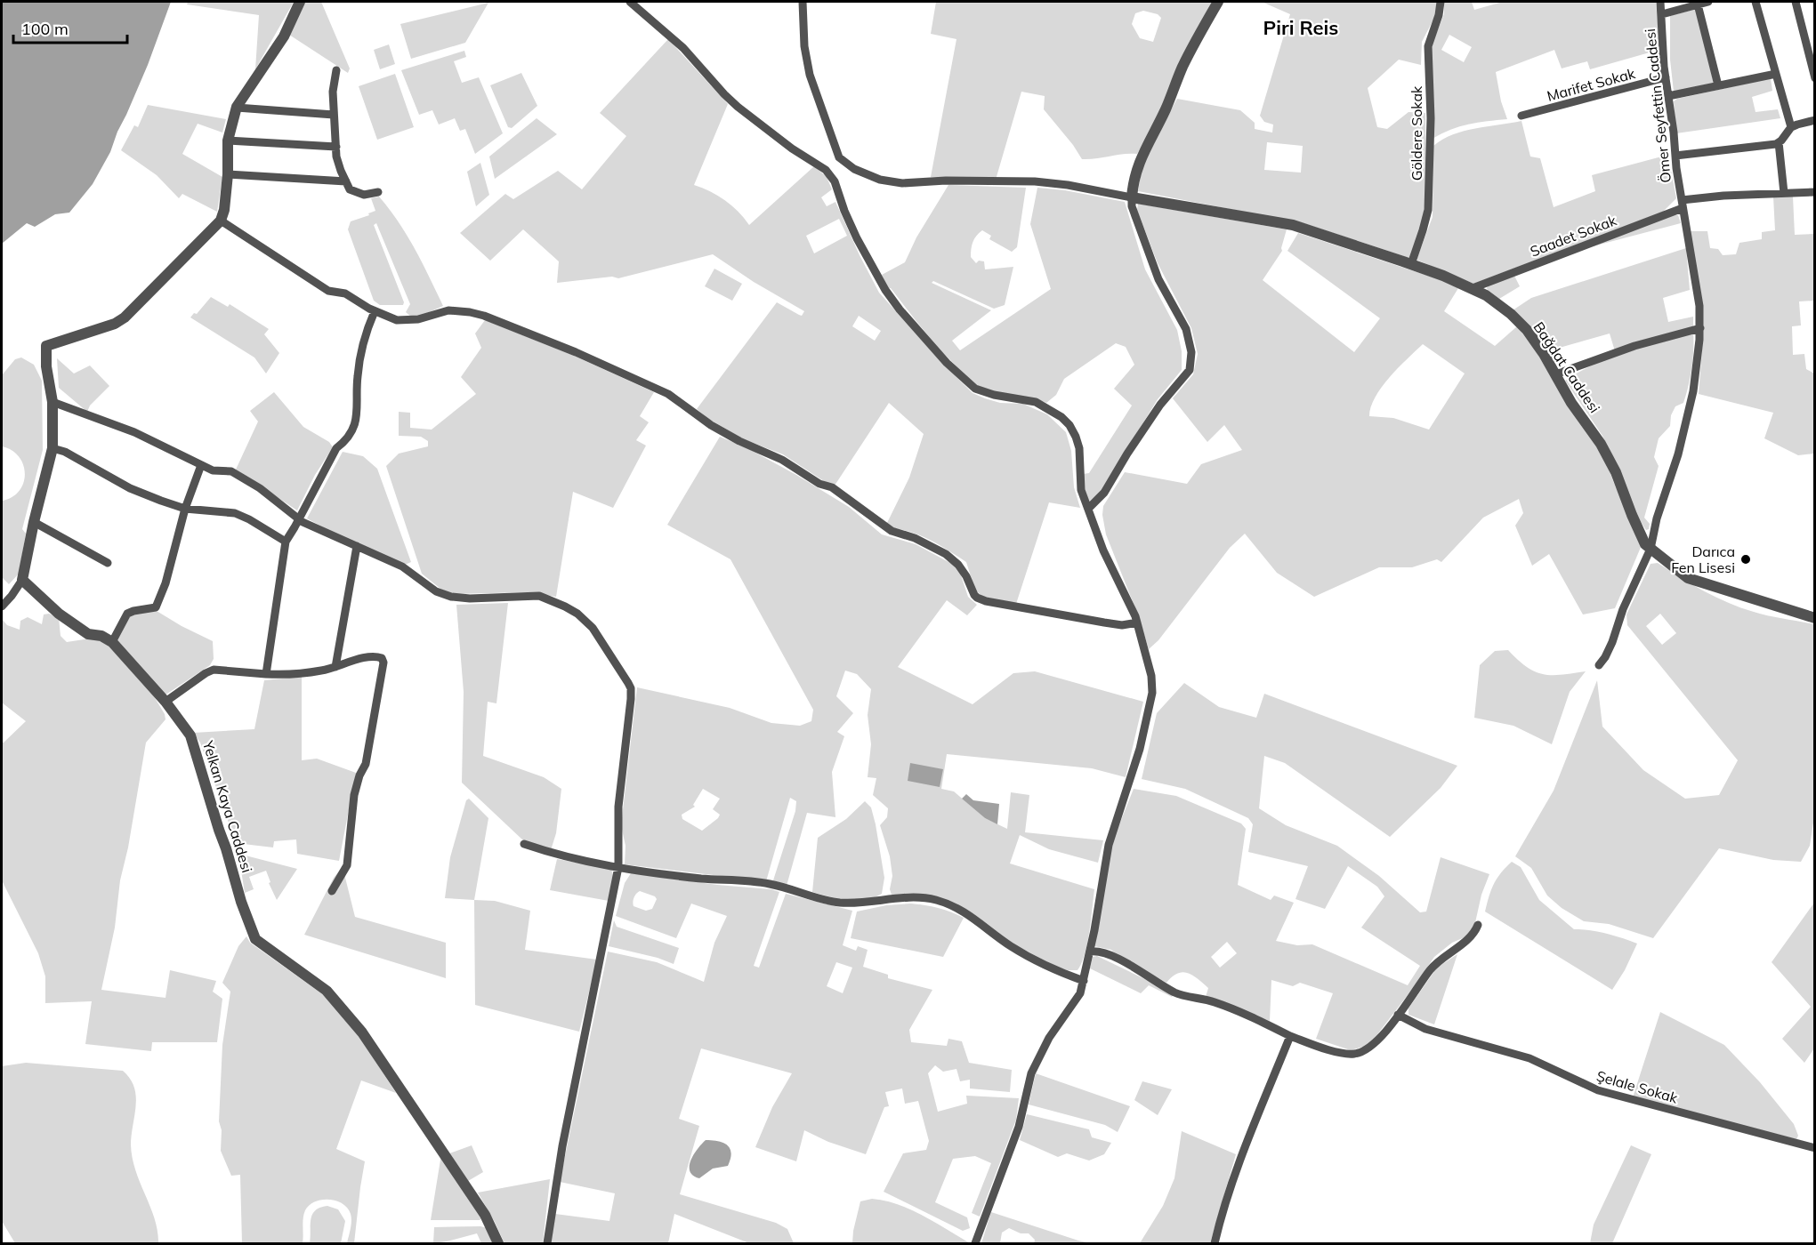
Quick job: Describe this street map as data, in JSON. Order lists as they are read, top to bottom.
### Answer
{
  "streets": {
    "street": [
      "Marifet Sokak",
      "Ömer Seyfettin Caddesi",
      "Göldere Sokak",
      "Saadet Sokak",
      "Bağdat Caddesi",
      "Yelkan Kaya Caddesi",
      "Şelale Sokak"
    ]
  },
  "crossings": [
    ["Marifet Sokak", "Ömer Seyfettin Caddesi"],
    ["Ömer Seyfettin Caddesi", "Saadet Sokak"],
    ["Ömer Seyfettin Caddesi", "Bağdat Caddesi"],
    ["Göldere Sokak", "Bağdat Caddesi"],
    ["Saadet Sokak", "Bağdat Caddesi"]
  ],
  "districts": ["Piri Reis"],
  "places": ["Darıca Fen Lisesi"],
  "scale_bar": "100 m"
}
